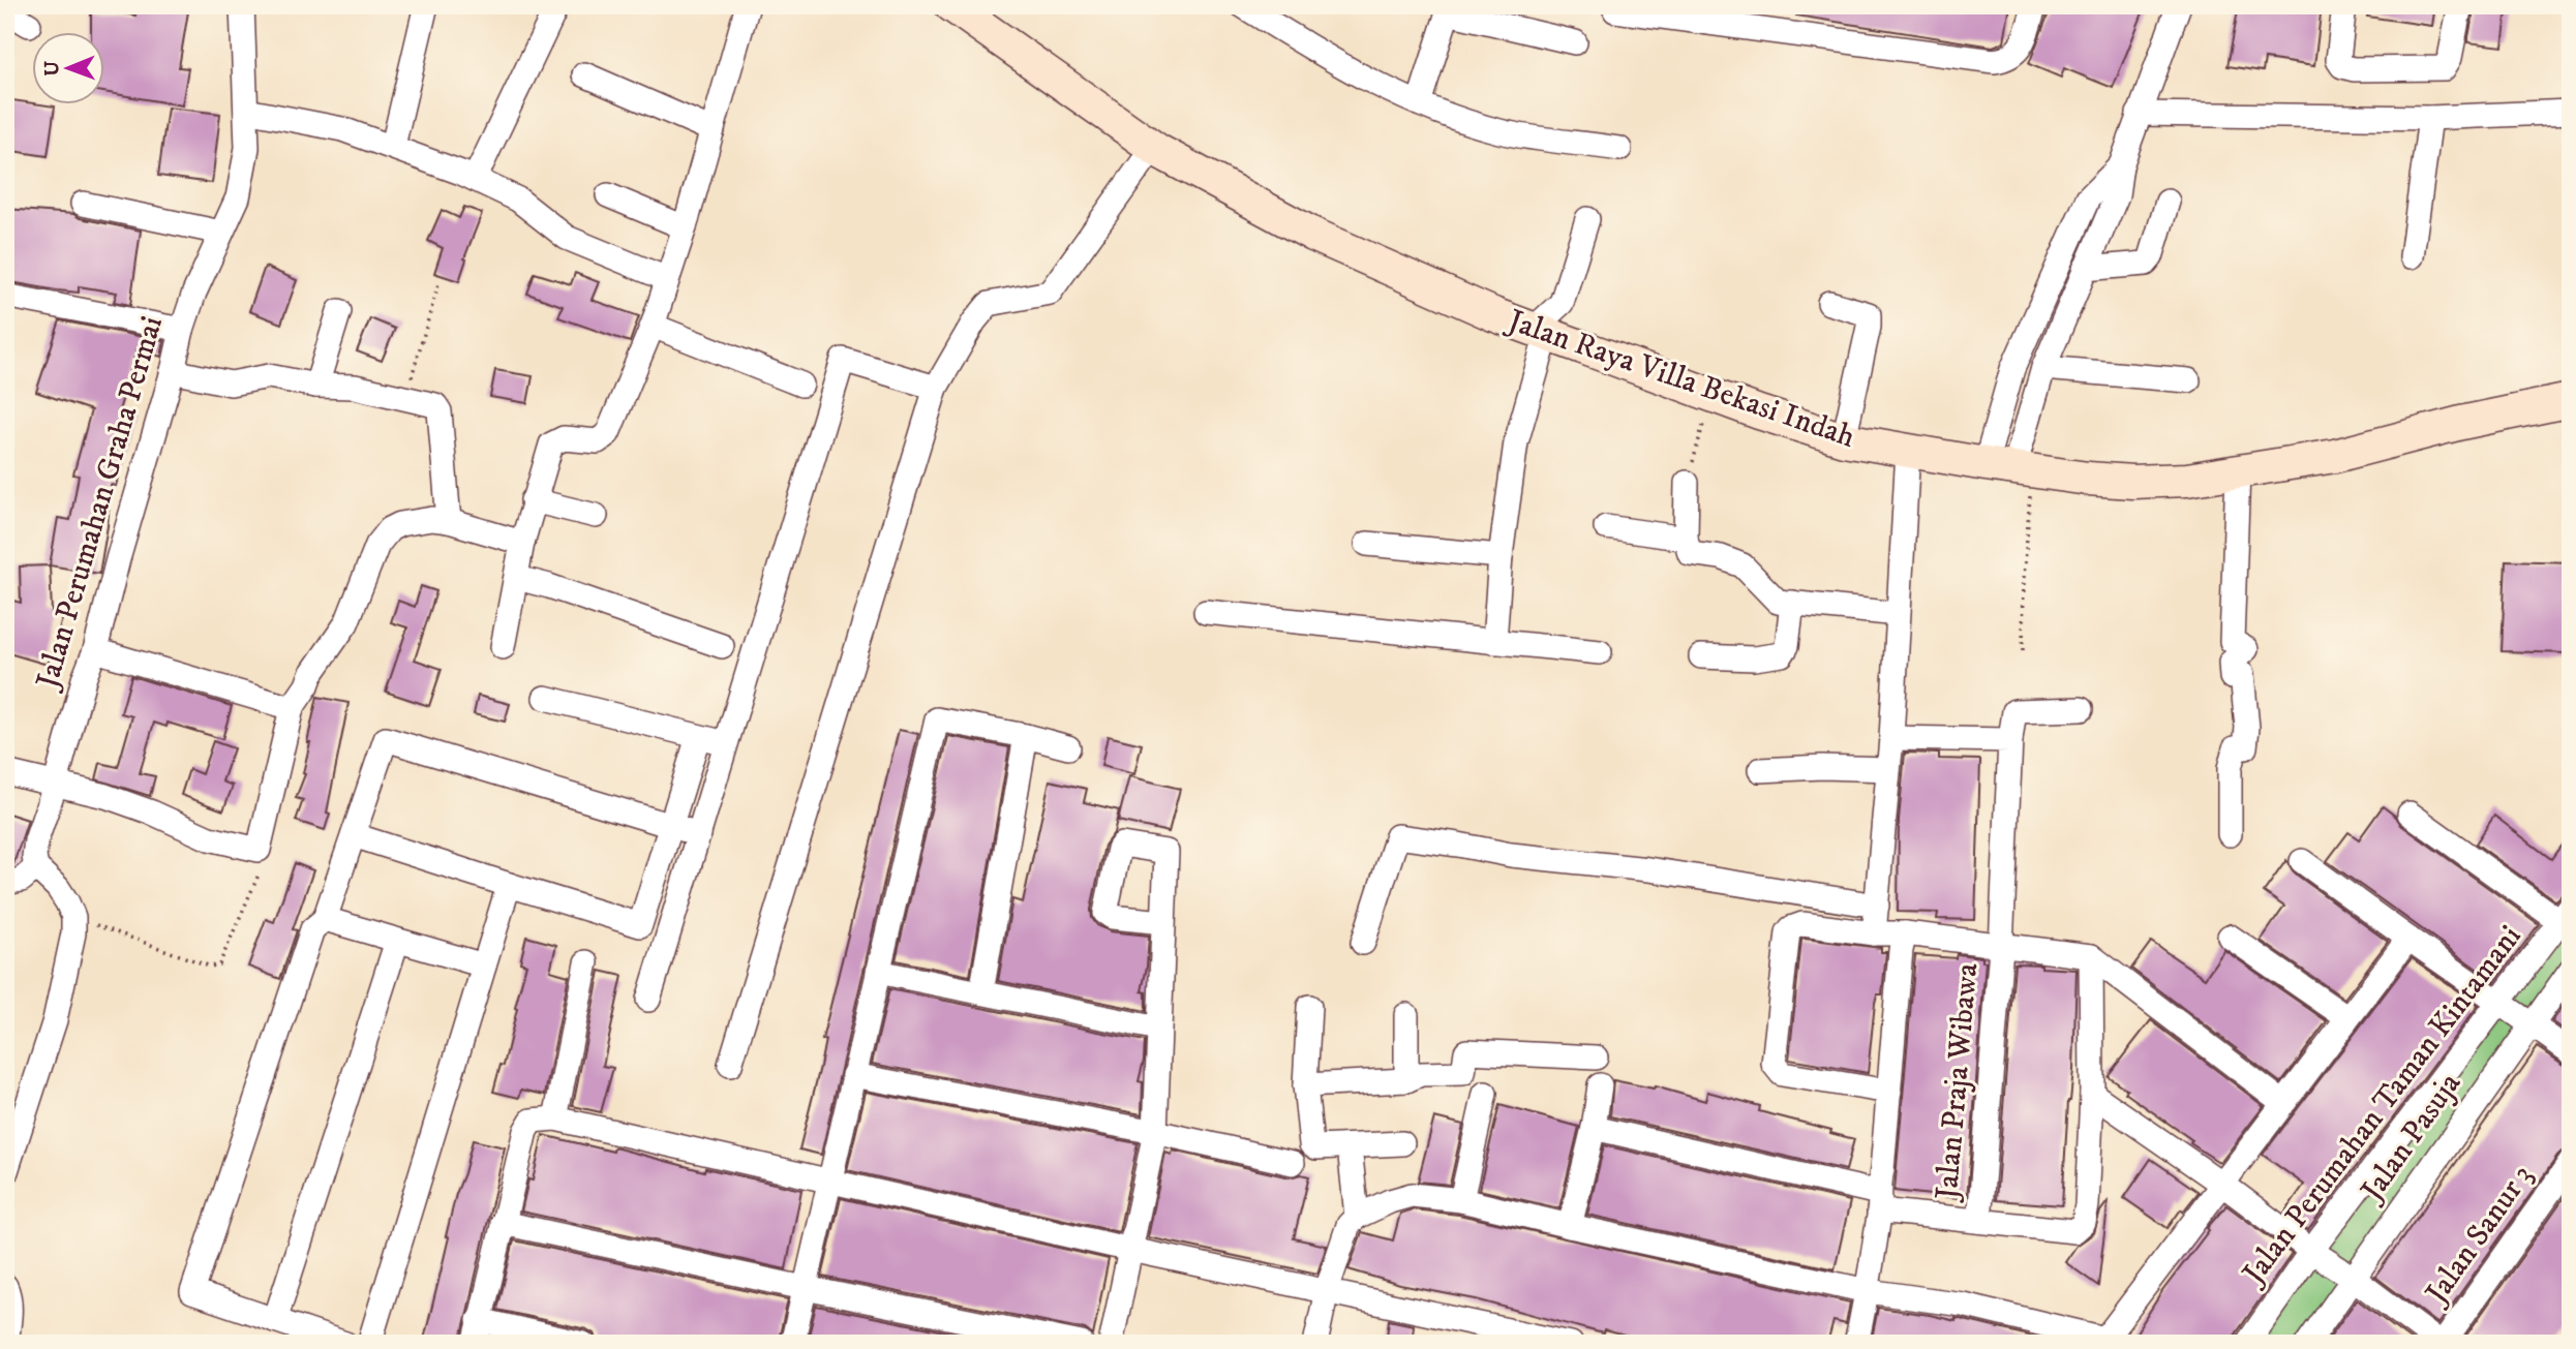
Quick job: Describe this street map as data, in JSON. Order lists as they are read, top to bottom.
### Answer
{
  "streets": {
    "main road": ["Jalan Raya Villa Bekasi Indah"],
    "street": [
      "Jalan Perumahan Graha Permai",
      "Jalan Praja Wibawa",
      "Jalan Perumahan Taman Kintamani",
      "Jalan Pasuja",
      "Jalan Sanur 3"
    ]
  },
  "north": "left"
}
